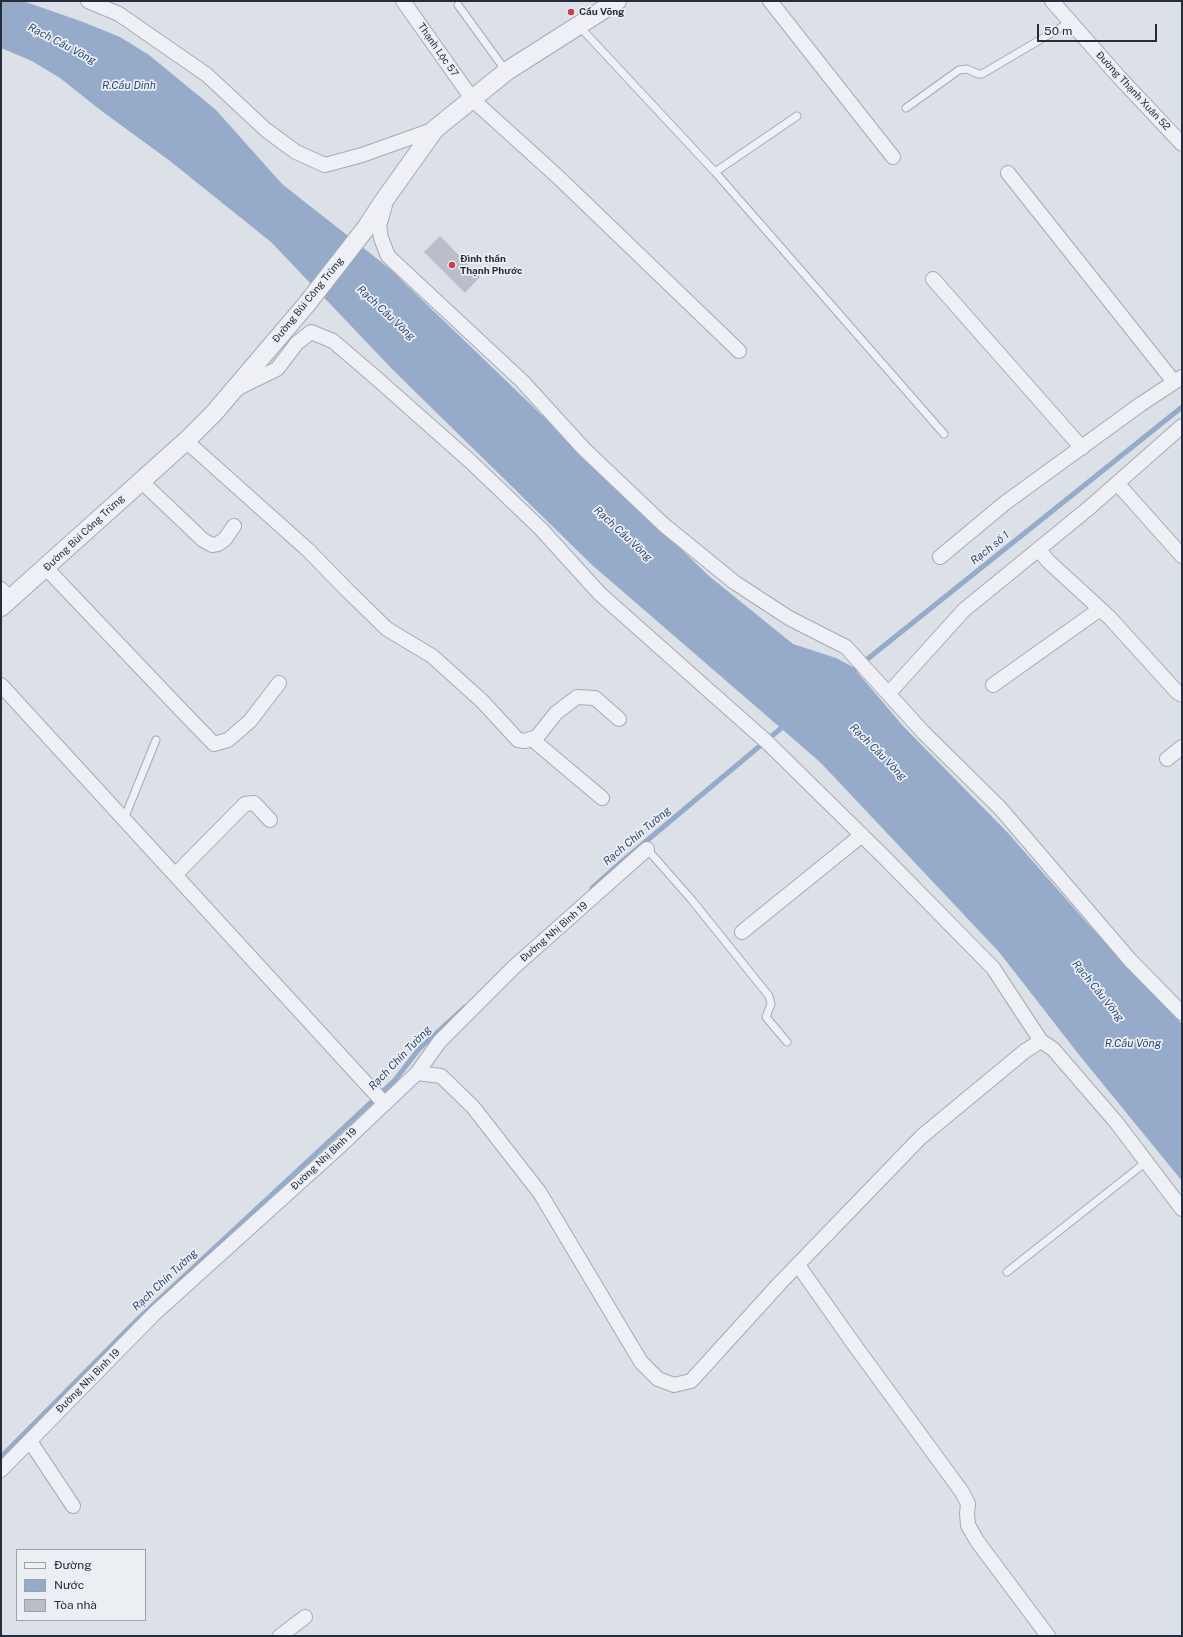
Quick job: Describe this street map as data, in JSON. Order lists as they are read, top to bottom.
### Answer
{
  "streets": {
    "street": [
      "Thạnh Lộc 57",
      "Đường Thạnh Xuân 52",
      "Đường Bùi Công Trừng",
      "Đường Nhị Bình 19"
    ]
  },
  "crossings": [
    ["Thạnh Lộc 57", "Đường Bùi Công Trừng"]
  ],
  "water": [
    "Rạch Cầu Võng",
    "R.Cầu Dinh",
    "Rạch số 1",
    "Rạch Chín Tường",
    "R.Cầu Võng"
  ],
  "places": ["Cầu Võng", "Đình thần Thạnh Phước"],
  "legend": ["Đường", "Nước", "Tòa nhà"],
  "scale_bar": "50 m"
}
